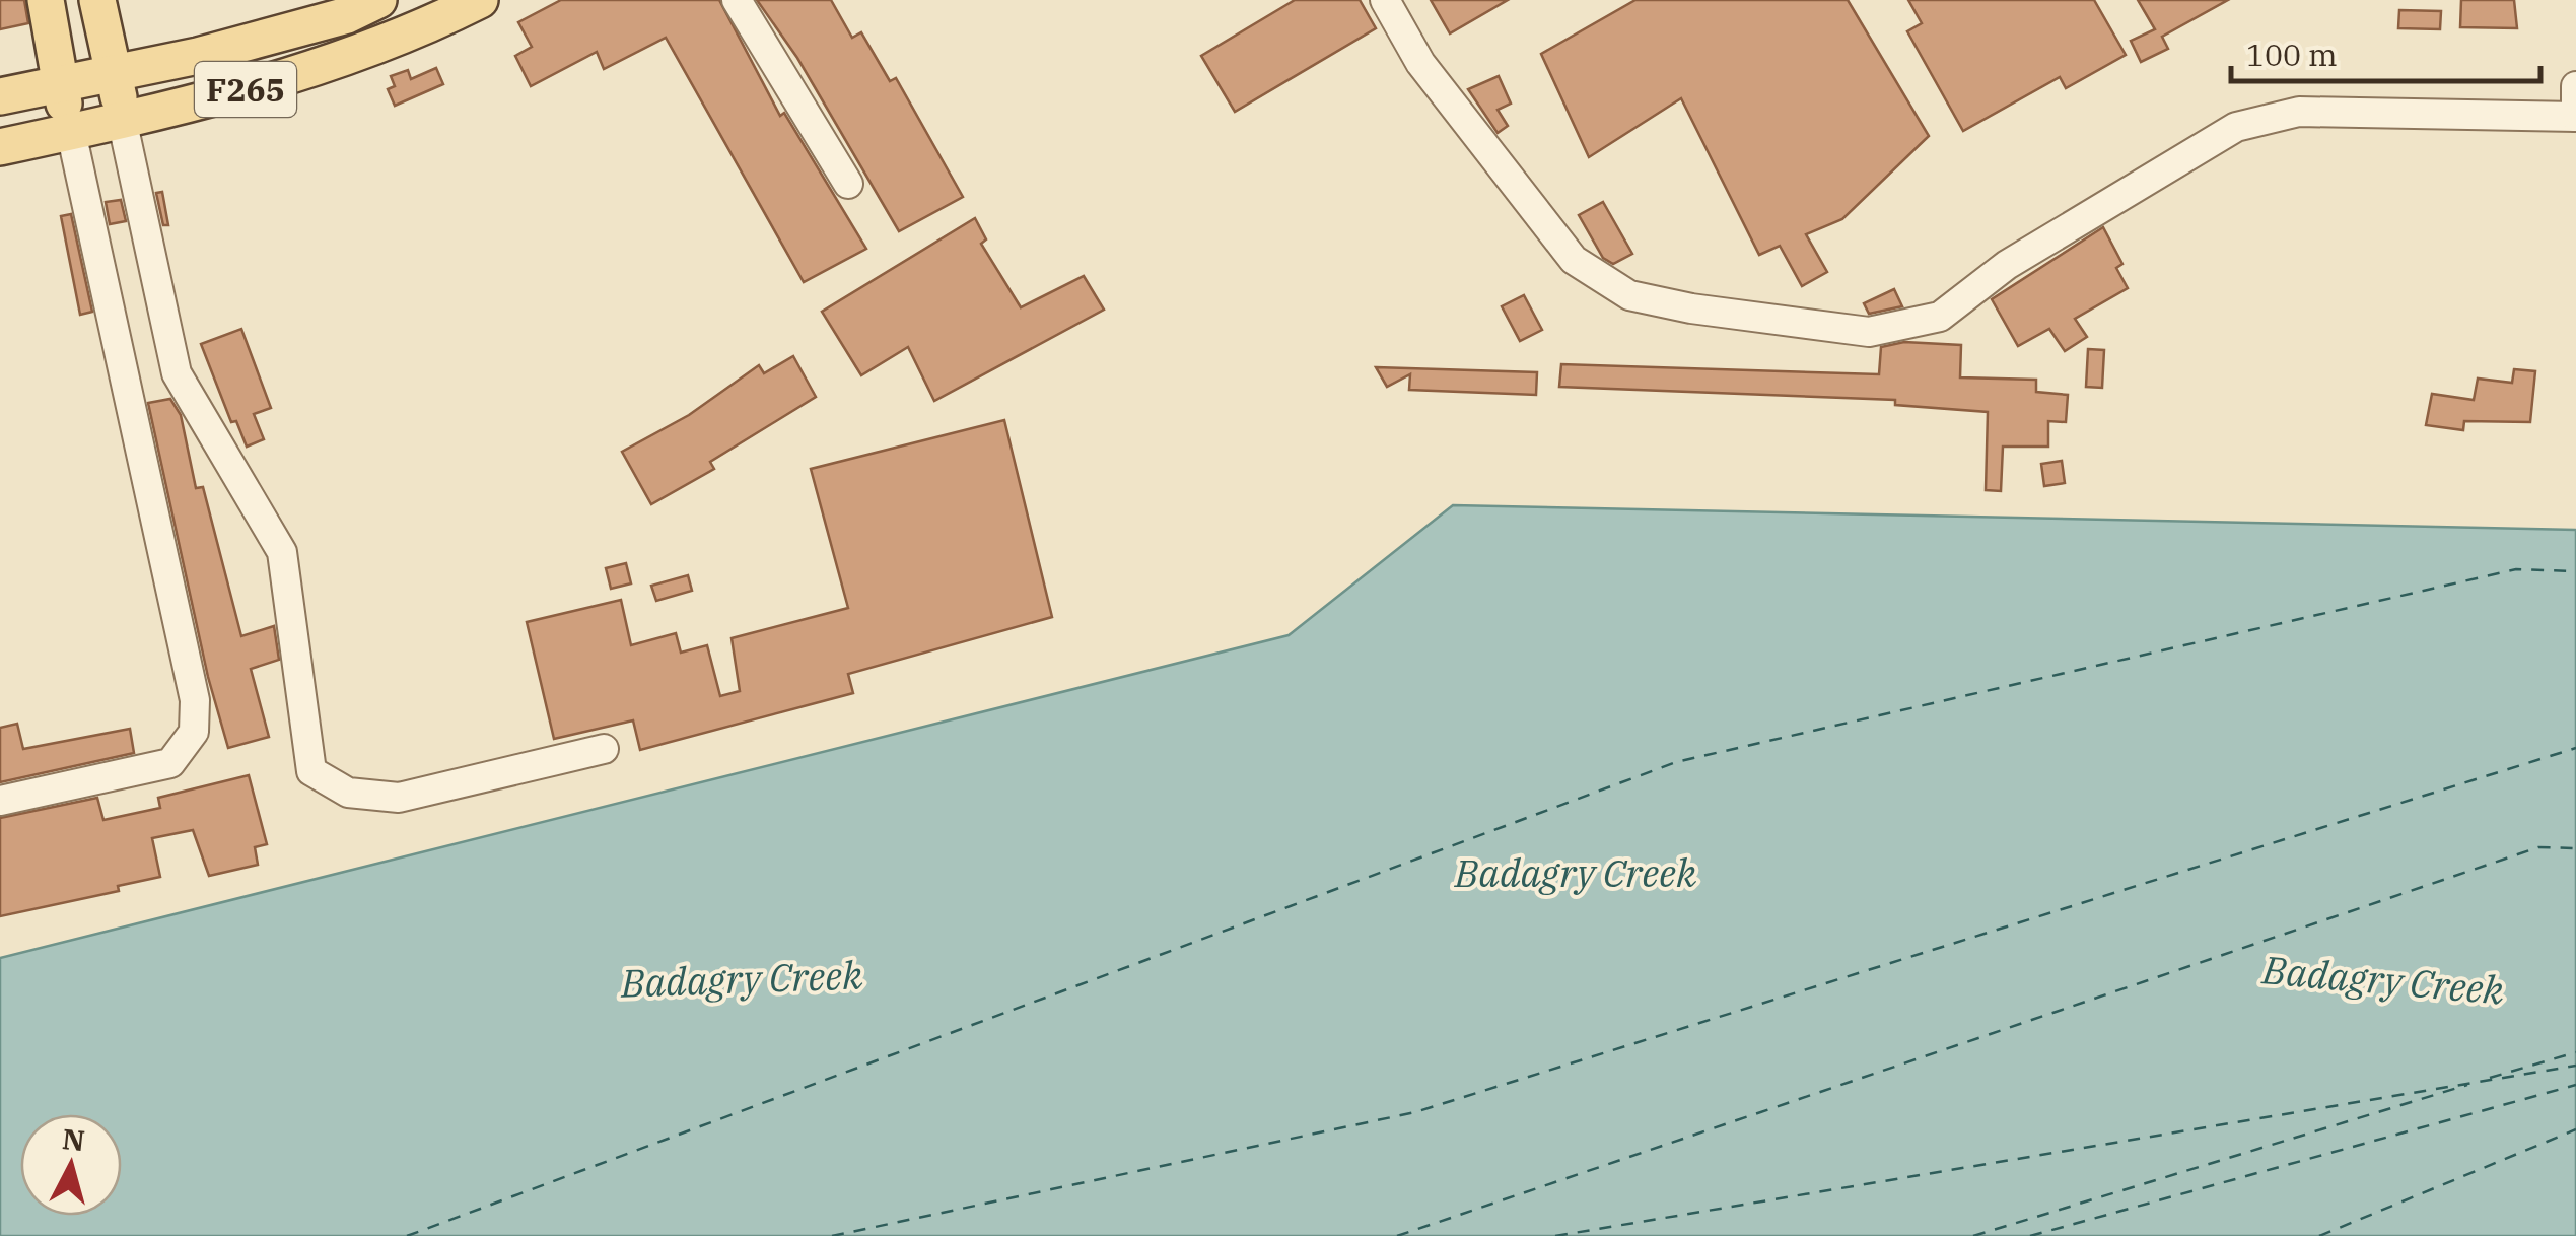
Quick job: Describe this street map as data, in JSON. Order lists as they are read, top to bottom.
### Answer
{
  "streets": {
    "main road": ["F265"]
  },
  "water": ["Badagry Creek"],
  "scale_bar": "100 m",
  "north": "top"
}
